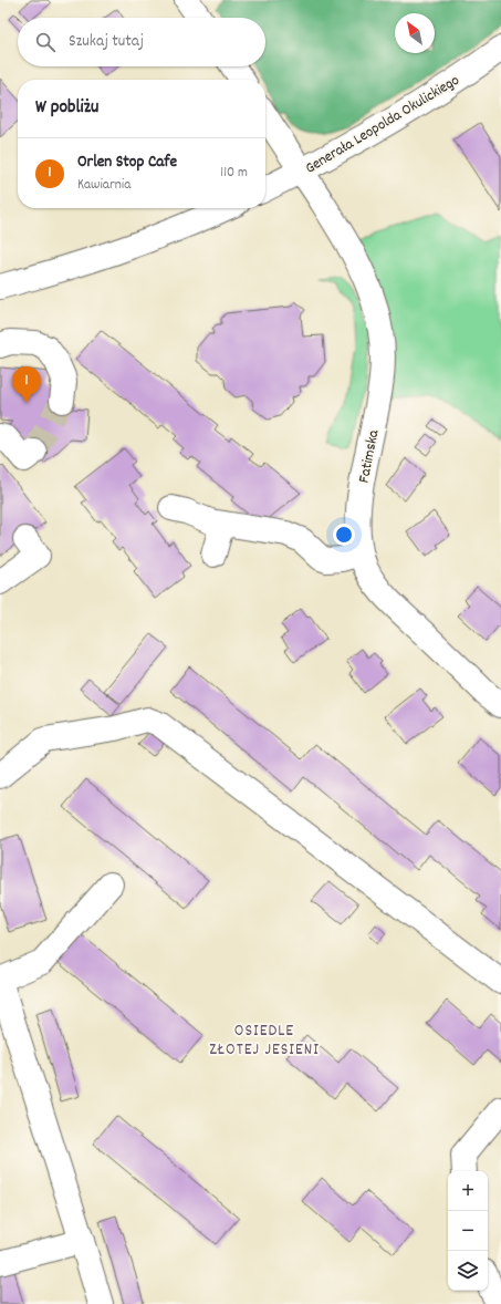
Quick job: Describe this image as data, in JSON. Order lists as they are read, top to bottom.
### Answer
{
  "streets": {
    "street": ["Generała Leopolda Okulickiego", "Fatimska"]
  },
  "crossings": [
    ["Generała Leopolda Okulickiego", "Fatimska"]
  ],
  "districts": ["OSIEDLE ZŁOTEJ JESIENI"],
  "north": "top left",
  "page": {
    "search": "Szukaj tutaj",
    "heading": "W pobliżu",
    "list": [
      {
        "mark": "1",
        "name": "Orlen Stop Cafe",
        "note": "Kawiarnia",
        "value": "110 m"
      }
    ],
    "pins": "1",
    "map_buttons": ["+", "−"]
  }
}
